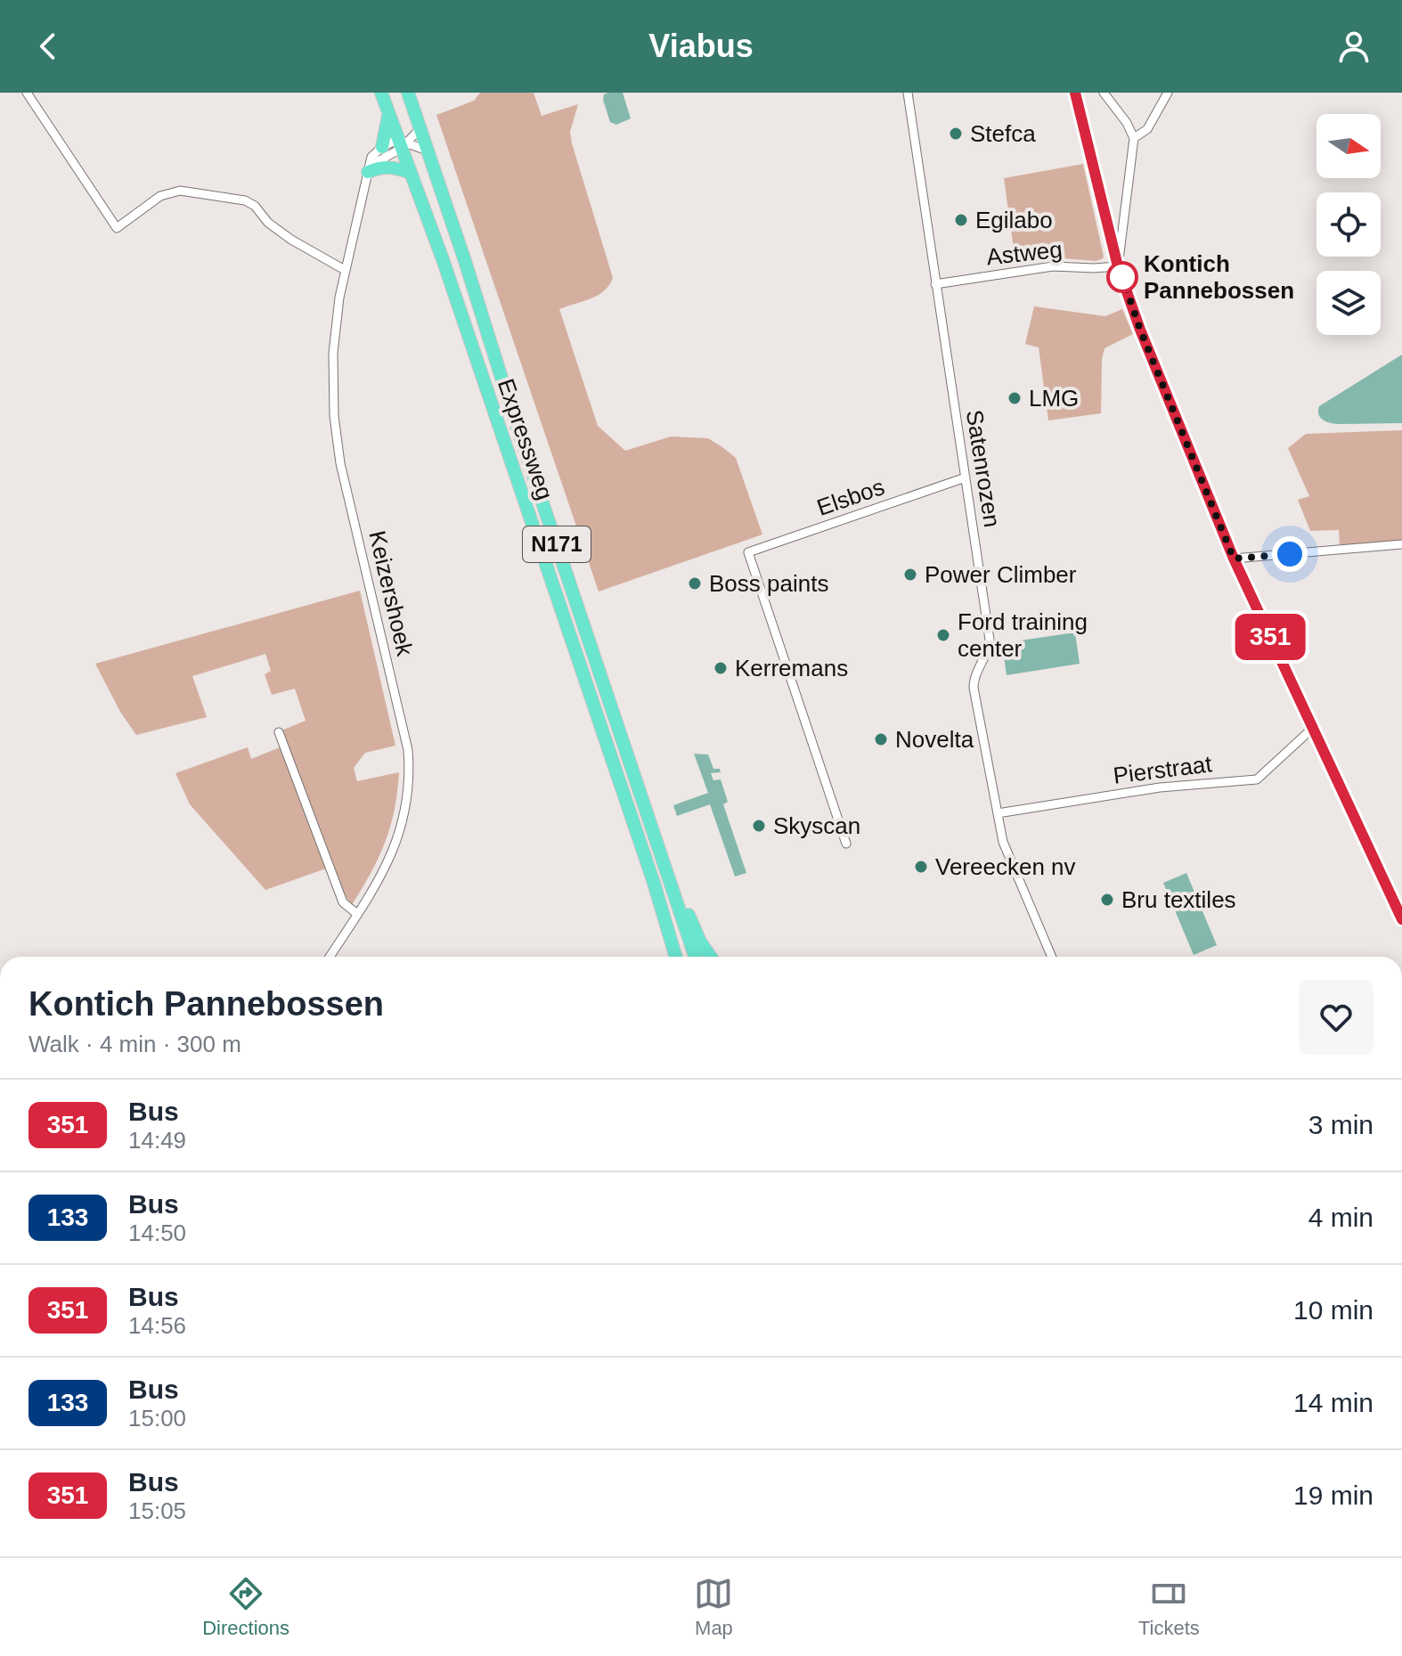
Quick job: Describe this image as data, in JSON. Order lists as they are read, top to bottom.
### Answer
{
  "streets": {
    "highway": ["Expressweg", "N171"],
    "street": [
      "Astweg",
      "Satenrozen",
      "Elsbos",
      "Keizershoek",
      "Pierstraat"
    ]
  },
  "crossings": [
    ["Astweg", "Satenrozen"],
    ["Satenrozen", "Elsbos"],
    ["Satenrozen", "Pierstraat"]
  ],
  "places": [
    "Stefca",
    "Egilabo",
    "Kontich Pannebossen",
    "LMG",
    "Power Climber",
    "Boss paints",
    "Ford training center",
    "Kerremans",
    "Novelta",
    "Skyscan",
    "Vereecken nv",
    "Bru textiles"
  ],
  "lines": ["bus line 351"],
  "north": "right",
  "page": {
    "header": "Viabus",
    "on_map": "351",
    "heading": ["Kontich Pannebossen", "Walk · 4 min · 300 m"],
    "list": [
      {
        "mark": "351",
        "name": "Bus",
        "note": "14:49",
        "value": "3 min"
      },
      {
        "mark": "133",
        "name": "Bus",
        "note": "14:50",
        "value": "4 min"
      },
      {
        "mark": "351",
        "name": "Bus",
        "note": "14:56",
        "value": "10 min"
      },
      {
        "mark": "133",
        "name": "Bus",
        "note": "15:00",
        "value": "14 min"
      },
      {
        "mark": "351",
        "name": "Bus",
        "note": "15:05",
        "value": "19 min"
      }
    ],
    "tabs": ["Directions", "Map", "Tickets"]
  }
}
